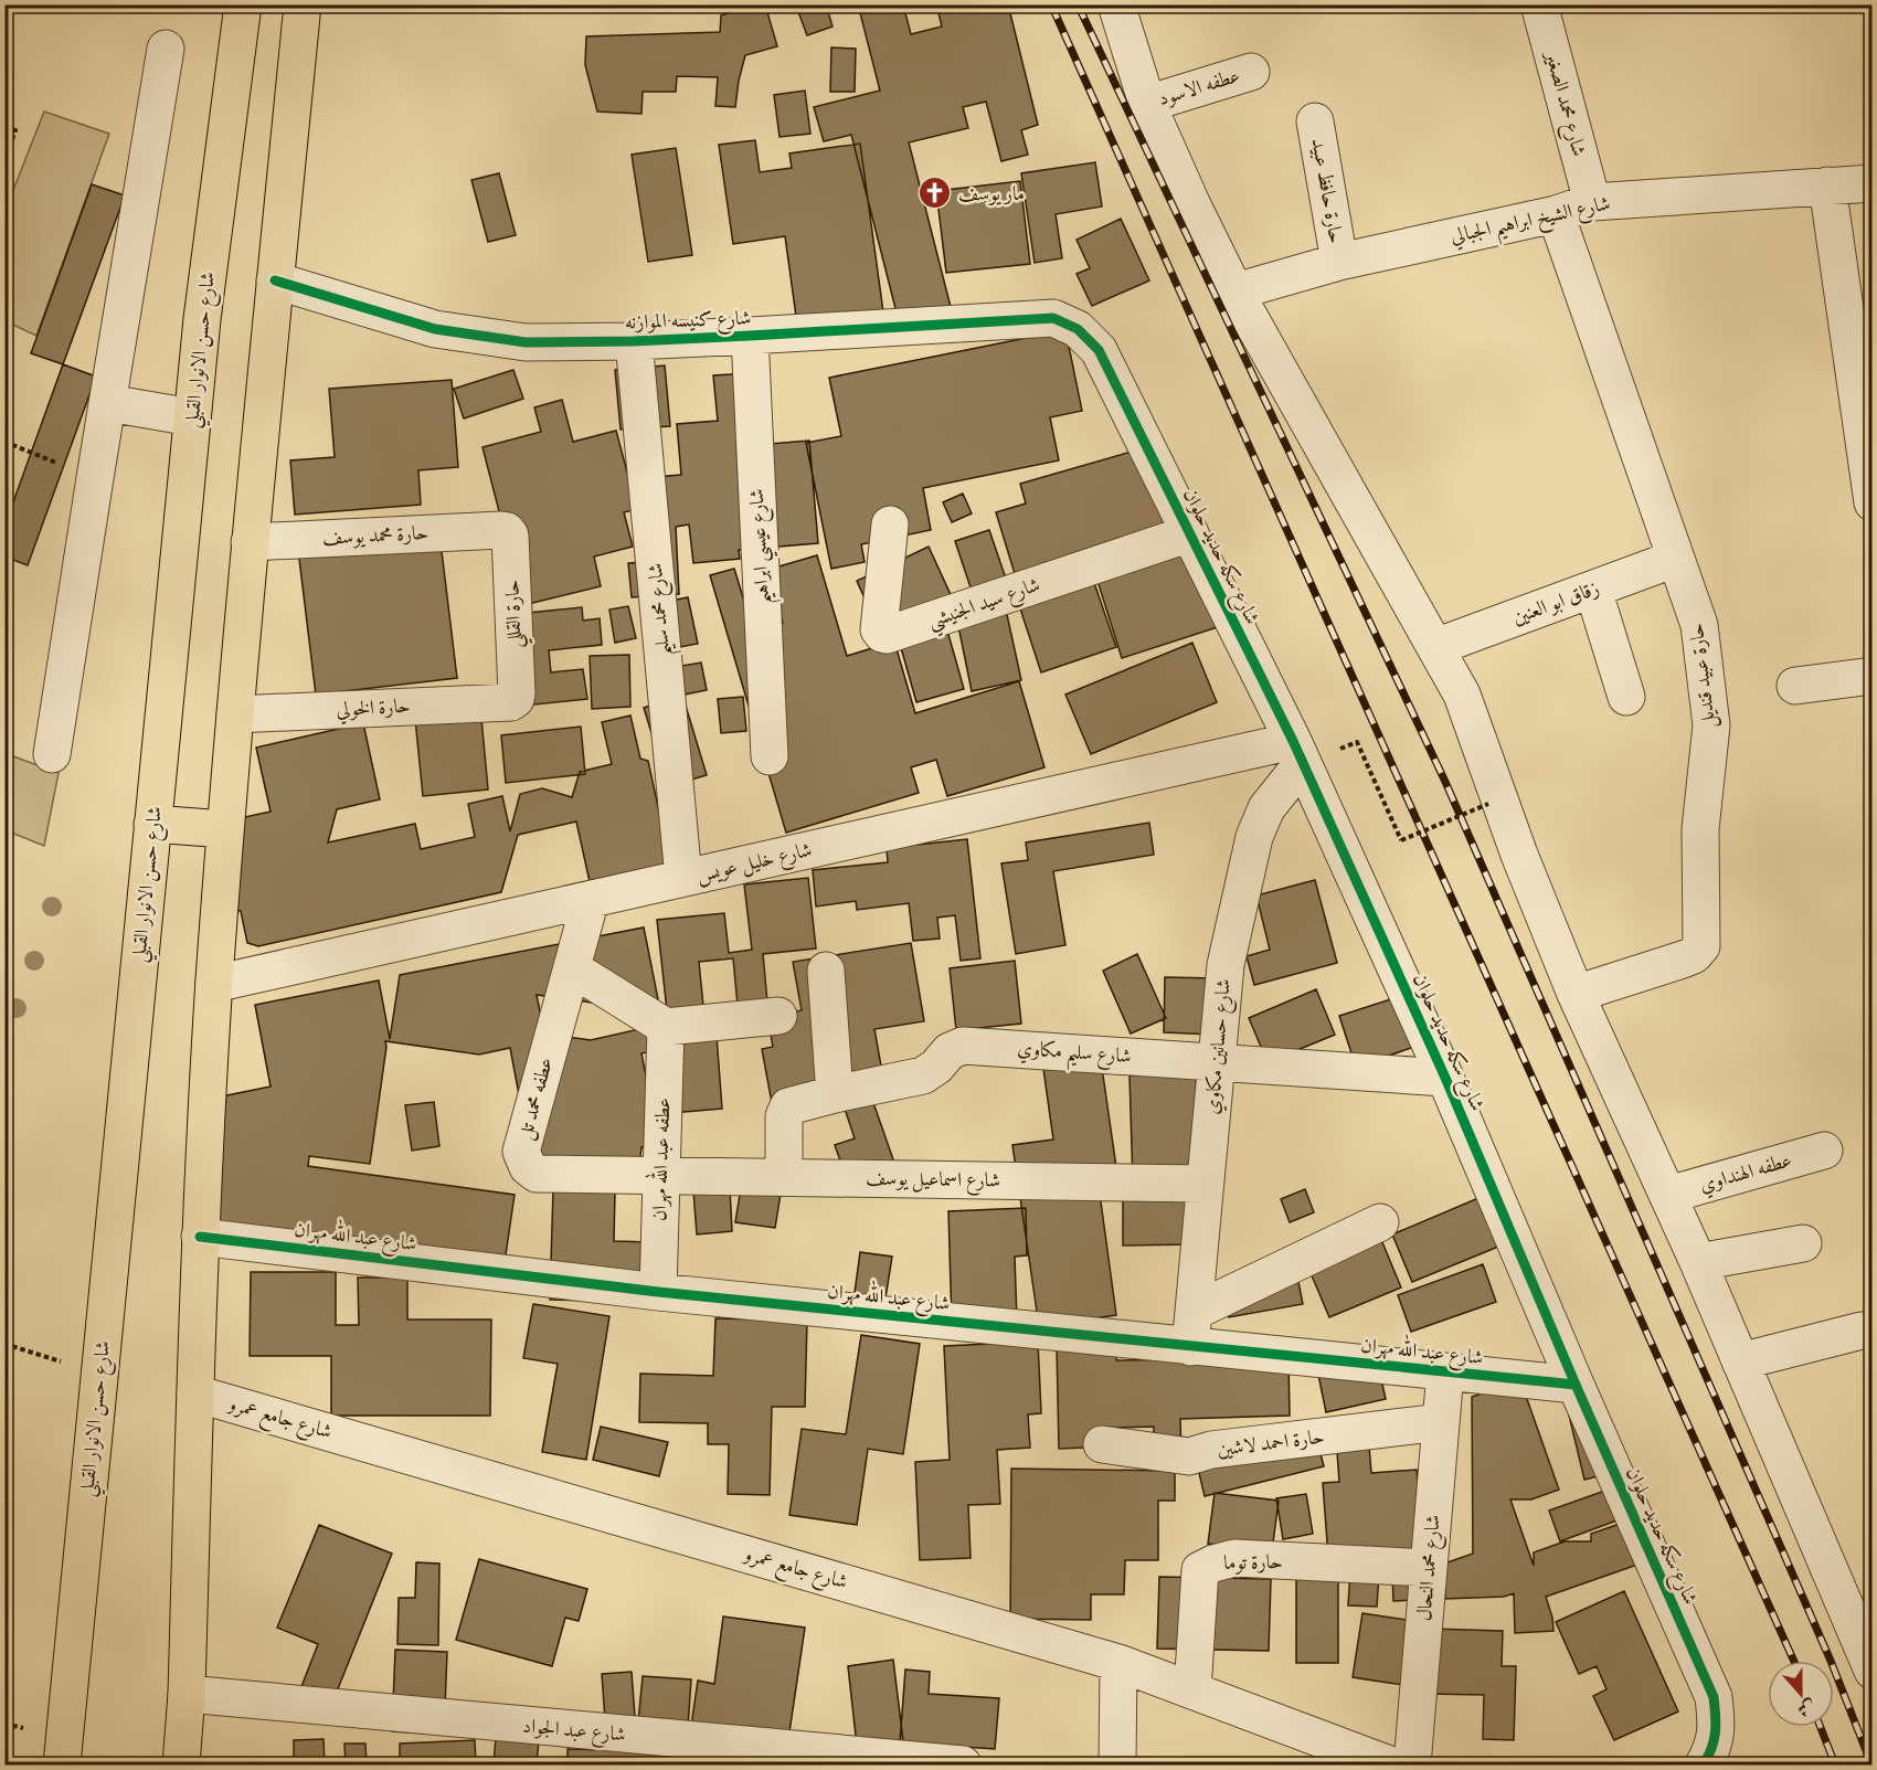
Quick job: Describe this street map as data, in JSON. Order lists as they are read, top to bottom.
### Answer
{
  "streets": {
    "main road": ["شارع حسن الانوار القبلي"],
    "street": [
      "عطفه الاسود",
      "شارع محمد الصغير",
      "حارة حافظ عبيد",
      "شارع الشيخ ابراهيم الجبالي",
      "شارع كنيسه الموازنه",
      "حارة محمد يوسف",
      "شارع عيسي ابراهيم",
      "شارع سكه حديد حلوان",
      "شارع سيد الجنيشي",
      "زقاق ابو العنين",
      "شارع محمد سليم",
      "حارة القللي",
      "حارة عبيد قنديل",
      "حارة الخولي",
      "شارع خليل عويس",
      "شارع حسانين مكاوي",
      "شارع سليم مكاوي",
      "عطفه محمد تل",
      "عطفه عبد الله مهران",
      "عطفه الهنداوي",
      "شارع اسماعيل يوسف",
      "شارع عبد الله مهران",
      "شارع جامع عمرو",
      "حارة احمد لاشين",
      "حارة توما",
      "شارع محمد النحال",
      "شارع عبد الجواد"
    ]
  },
  "crossings": [
    ["شارع محمد الصغير", "شارع الشيخ ابراهيم الجبالي"],
    ["حارة حافظ عبيد", "شارع الشيخ ابراهيم الجبالي"],
    ["شارع الشيخ ابراهيم الجبالي", "حارة عبيد قنديل"],
    ["شارع كنيسه الموازنه", "شارع عيسي ابراهيم"],
    ["شارع كنيسه الموازنه", "شارع سكه حديد حلوان"],
    ["شارع كنيسه الموازنه", "شارع محمد سليم"],
    ["حارة محمد يوسف", "حارة القللي"],
    ["شارع سكه حديد حلوان", "شارع سيد الجنيشي"],
    ["شارع سكه حديد حلوان", "شارع خليل عويس"],
    ["شارع سكه حديد حلوان", "شارع حسانين مكاوي"],
    ["شارع سكه حديد حلوان", "شارع سليم مكاوي"],
    ["شارع سكه حديد حلوان", "شارع عبد الله مهران"],
    ["زقاق ابو العنين", "حارة عبيد قنديل"],
    ["شارع محمد سليم", "شارع خليل عويس"],
    ["حارة القللي", "حارة الخولي"],
    ["شارع خليل عويس", "شارع حسانين مكاوي"],
    ["شارع خليل عويس", "عطفه محمد تل"],
    ["شارع حسانين مكاوي", "شارع سليم مكاوي"],
    ["شارع حسانين مكاوي", "شارع اسماعيل يوسف"],
    ["شارع حسانين مكاوي", "شارع عبد الله مهران"],
    ["شارع سليم مكاوي", "شارع اسماعيل يوسف"],
    ["عطفه محمد تل", "عطفه عبد الله مهران"],
    ["عطفه محمد تل", "شارع اسماعيل يوسف"],
    ["عطفه عبد الله مهران", "شارع اسماعيل يوسف"],
    ["عطفه عبد الله مهران", "شارع عبد الله مهران"],
    ["شارع عبد الله مهران", "شارع محمد النحال"],
    ["شارع جامع عمرو", "حارة توما"],
    ["حارة احمد لاشين", "شارع محمد النحال"],
    ["حارة توما", "شارع محمد النحال"]
  ],
  "places": {
    "church": ["مار يوسف"]
  },
  "north": "bottom"
}
